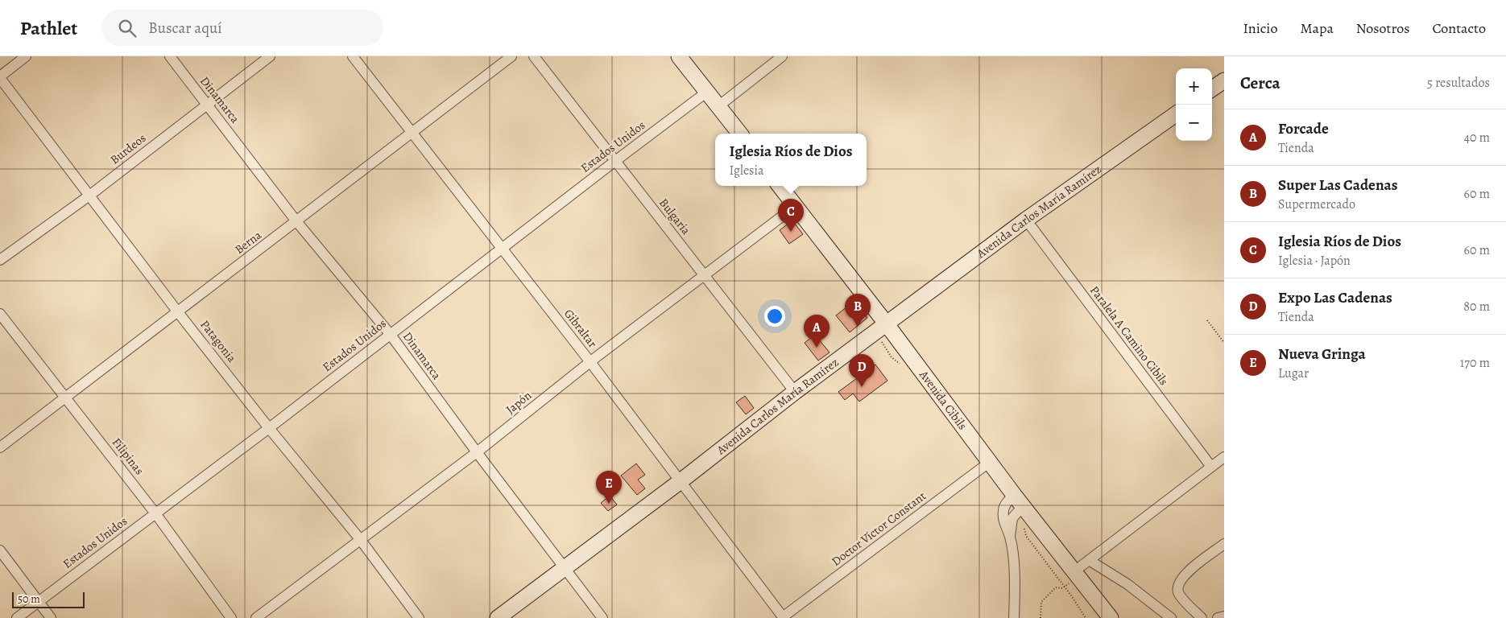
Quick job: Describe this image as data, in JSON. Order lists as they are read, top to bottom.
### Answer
{
  "streets": {
    "street": [
      "Dinamarca",
      "Estados Unidos",
      "Burdeos",
      "Avenida Carlos María Ramírez",
      "Bulgaria",
      "Berna",
      "Gibraltar",
      "Paralela A Camino Cibils",
      "Patagonia",
      "Avenida Cibils",
      "Japón",
      "Filipinas",
      "Doctor Víctor Constant"
    ]
  },
  "crossings": [
    ["Dinamarca", "Estados Unidos"],
    ["Dinamarca", "Burdeos"],
    ["Dinamarca", "Avenida Carlos María Ramírez"],
    ["Dinamarca", "Berna"],
    ["Dinamarca", "Japón"],
    ["Estados Unidos", "Bulgaria"],
    ["Estados Unidos", "Gibraltar"],
    ["Estados Unidos", "Patagonia"],
    ["Estados Unidos", "Filipinas"],
    ["Burdeos", "Patagonia"],
    ["Avenida Carlos María Ramírez", "Bulgaria"],
    ["Avenida Carlos María Ramírez", "Gibraltar"],
    ["Avenida Carlos María Ramírez", "Paralela A Camino Cibils"],
    ["Avenida Carlos María Ramírez", "Avenida Cibils"],
    ["Bulgaria", "Japón"],
    ["Berna", "Gibraltar"],
    ["Berna", "Patagonia"],
    ["Berna", "Filipinas"],
    ["Gibraltar", "Japón"],
    ["Gibraltar", "Doctor Víctor Constant"],
    ["Patagonia", "Japón"],
    ["Avenida Cibils", "Japón"],
    ["Avenida Cibils", "Doctor Víctor Constant"]
  ],
  "scale_bar": "50 m",
  "page": {
    "header": "Pathlet",
    "search": "Buscar aquí",
    "nav": [
      "Inicio",
      "Mapa",
      "Nosotros",
      "Contacto"
    ],
    "heading": ["Cerca", "5 resultados"],
    "map_buttons": ["+", "−"],
    "list": [
      {
        "mark": "A",
        "name": "Forcade",
        "note": "Tienda",
        "value": "40 m"
      },
      {
        "mark": "B",
        "name": "Super Las Cadenas",
        "note": "Supermercado",
        "value": "60 m"
      },
      {
        "mark": "C",
        "name": "Iglesia Ríos de Dios",
        "note": "Iglesia · Japón",
        "value": "60 m"
      },
      {
        "mark": "D",
        "name": "Expo Las Cadenas",
        "note": "Tienda",
        "value": "80 m"
      },
      {
        "mark": "E",
        "name": "Nueva Gringa",
        "note": "Lugar",
        "value": "170 m"
      }
    ],
    "popup": ["Iglesia Ríos de Dios", "Iglesia"],
    "pins": [
      "C",
      "B",
      "A",
      "D",
      "E"
    ],
    "scale": "50 m"
  }
}
